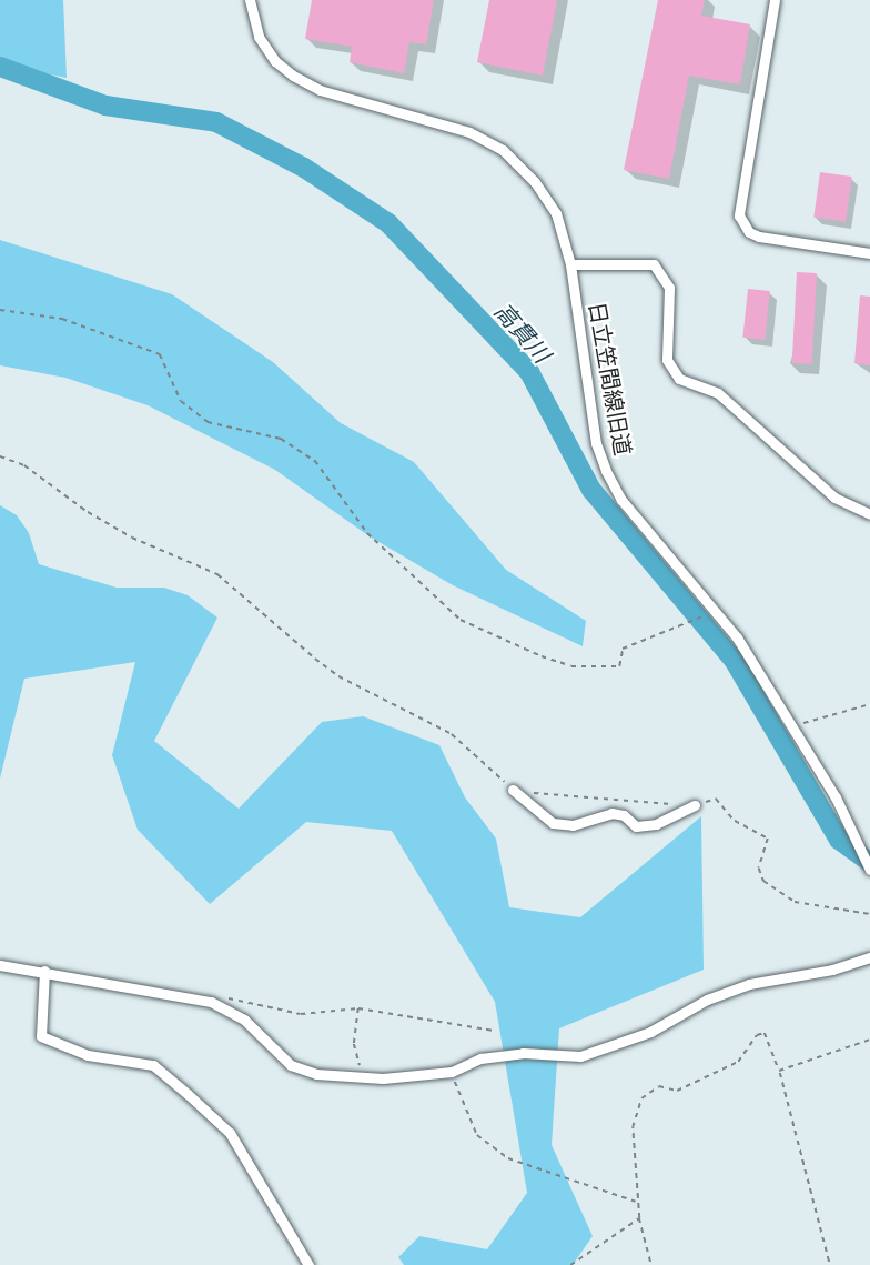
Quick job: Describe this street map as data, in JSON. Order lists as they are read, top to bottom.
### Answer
{
  "streets": {
    "street": ["日立笠間線旧道"]
  },
  "water": ["高貫川"]
}
